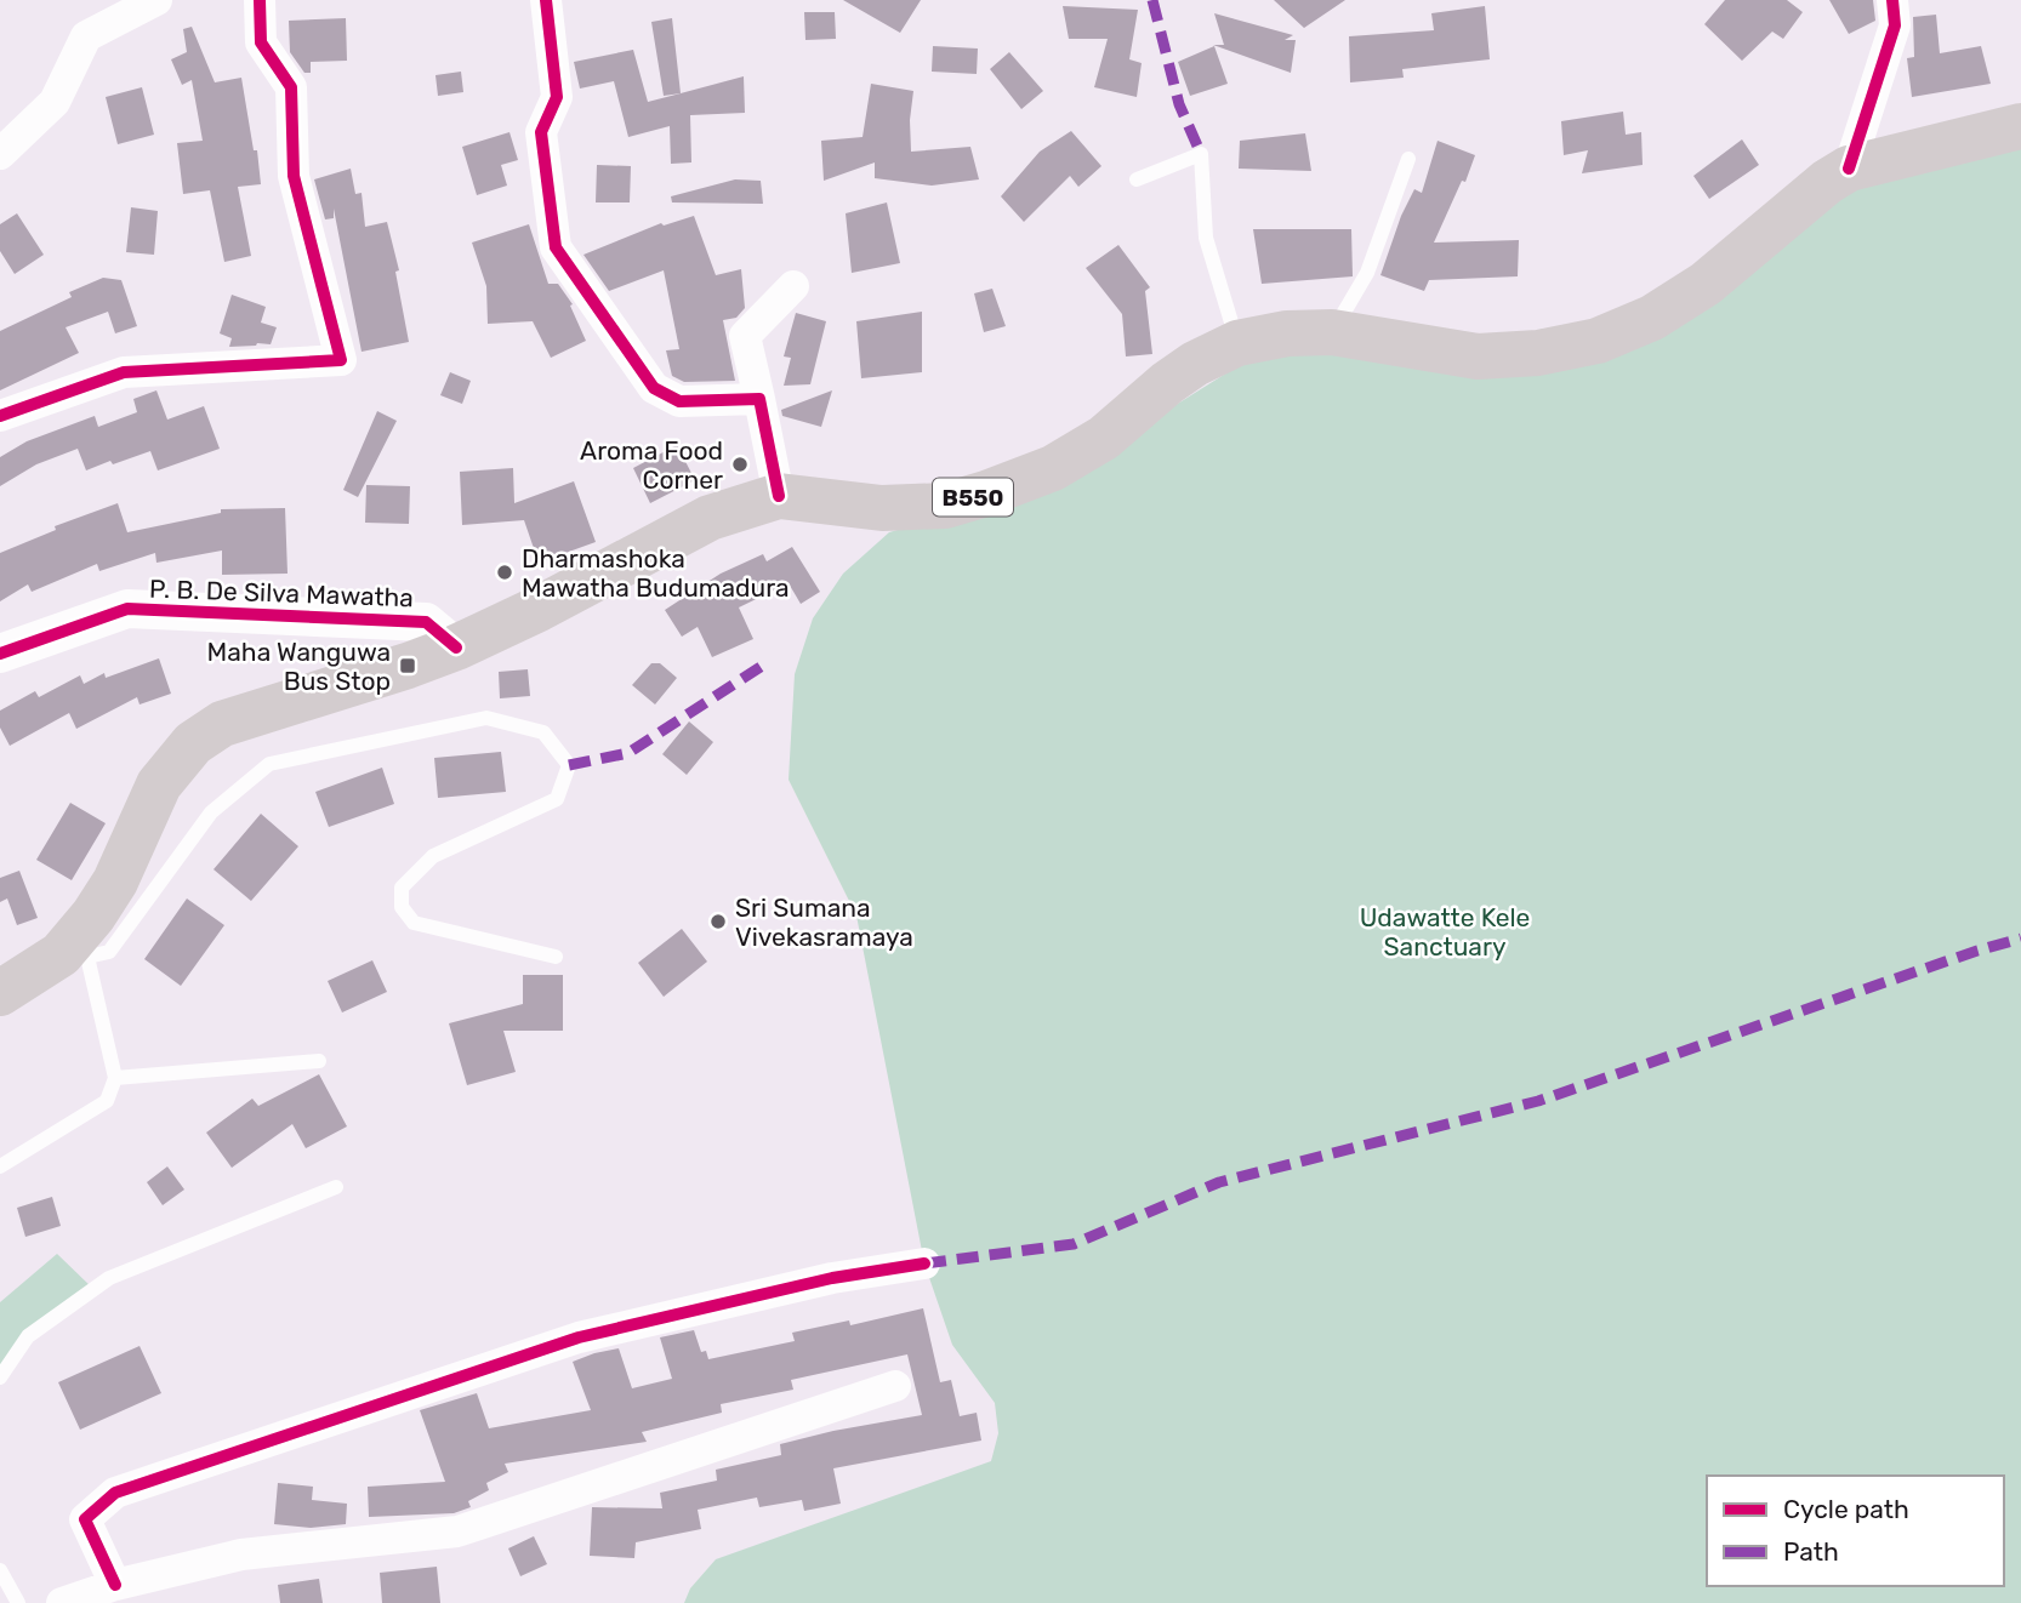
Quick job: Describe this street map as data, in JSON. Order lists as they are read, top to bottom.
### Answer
{
  "streets": {
    "main road": ["B550"],
    "street": ["P. B. De Silva Mawatha"]
  },
  "crossings": [
    ["B550", "P. B. De Silva Mawatha"]
  ],
  "parks": ["Udawatte Kele Sanctuary"],
  "places": {
    "other": ["Aroma Food Corner", "Dharmashoka Mawatha Budumadura", "Sri Sumana Vivekasramaya"],
    "transit": ["Maha Wanguwa Bus Stop"]
  },
  "legend": ["Cycle path", "Path"]
}
